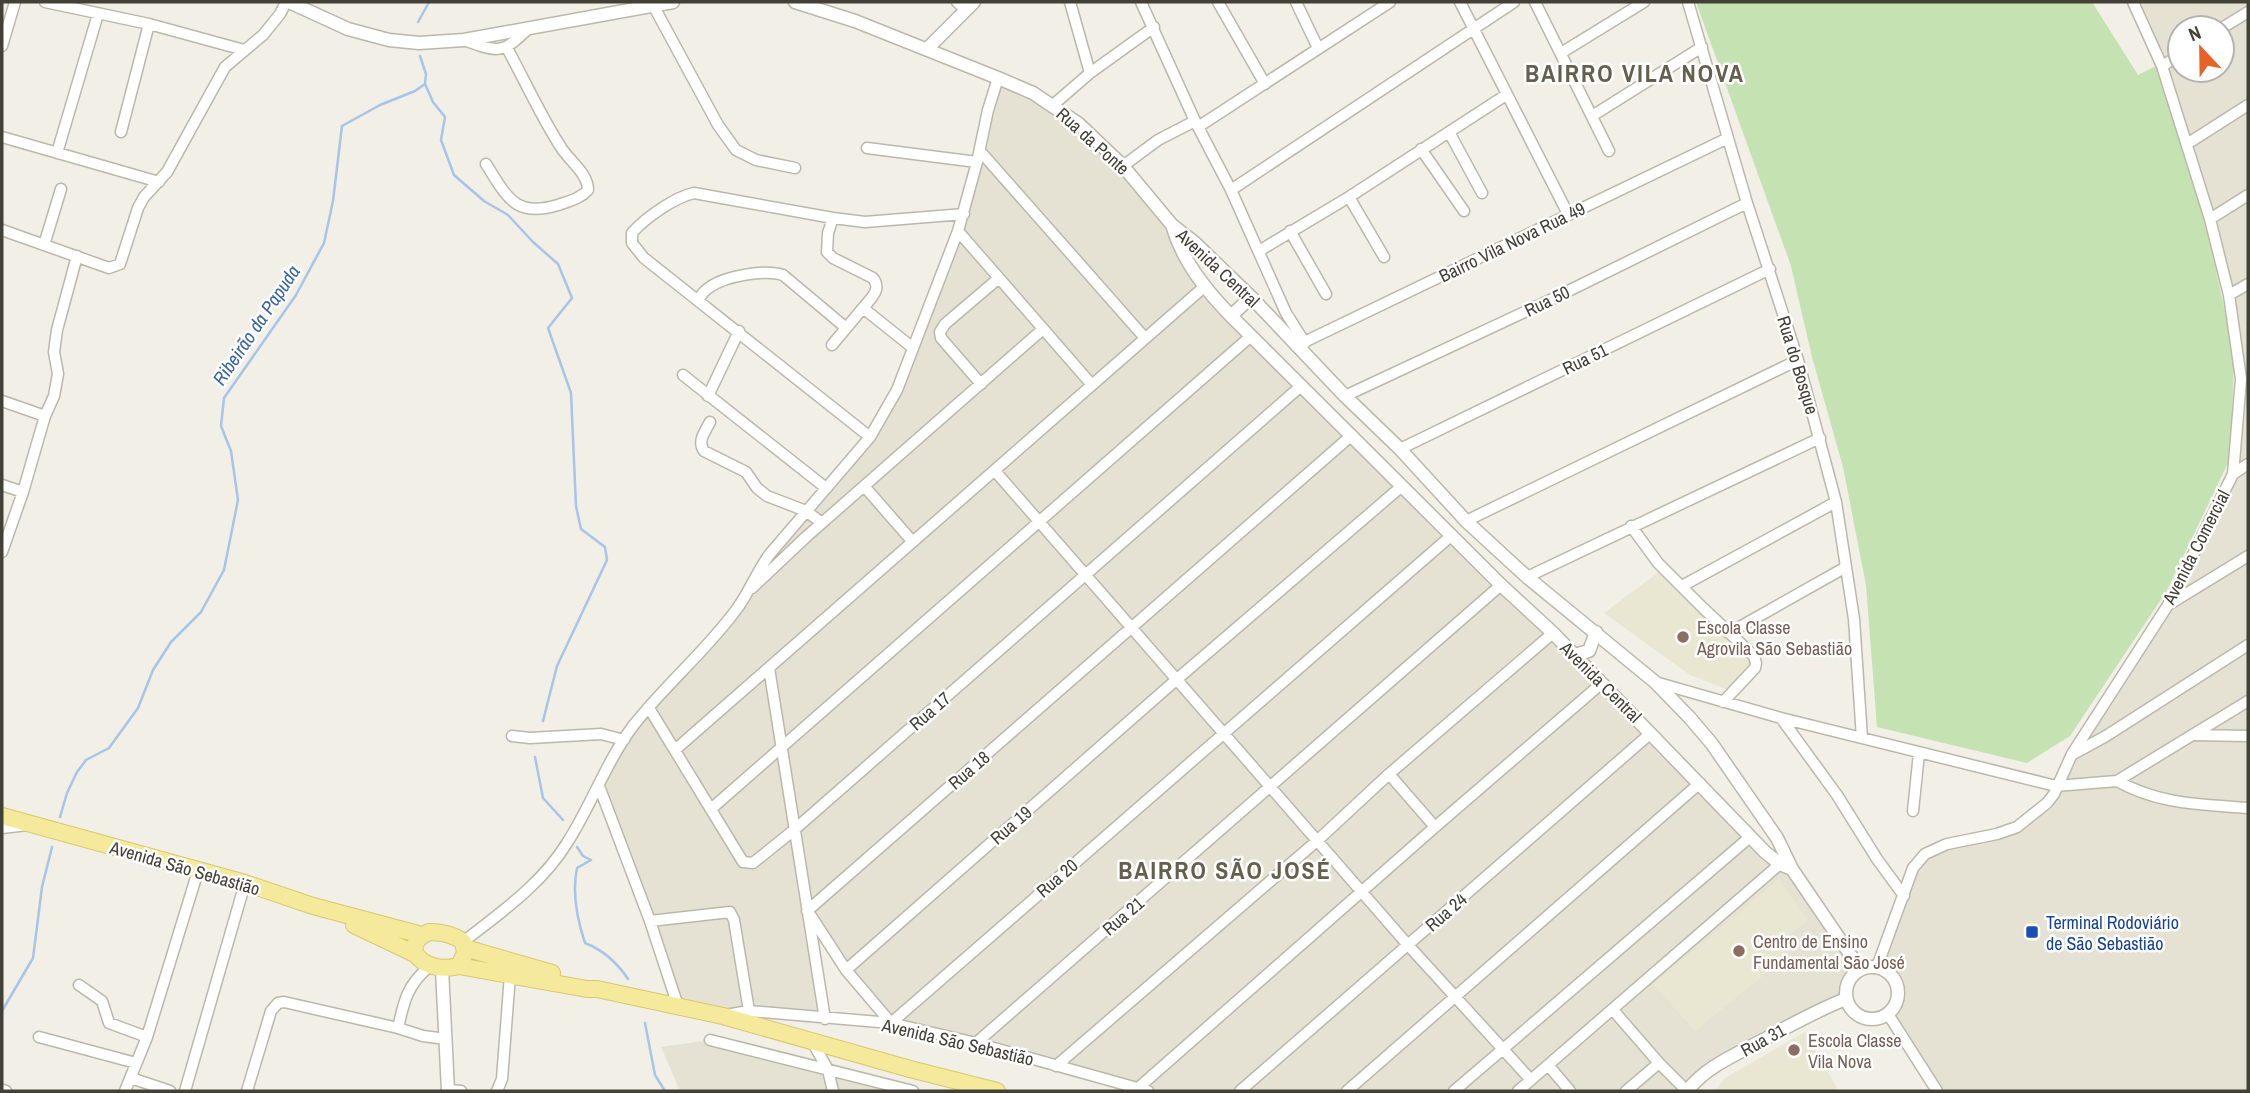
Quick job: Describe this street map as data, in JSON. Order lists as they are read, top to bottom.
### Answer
{
  "streets": {
    "main road": ["Avenida São Sebastião"],
    "street": [
      "Rua da Ponte",
      "Bairro Vila Nova Rua 49",
      "Avenida Central",
      "Rua 50",
      "Rua 51",
      "Rua do Bosque",
      "Avenida Comercial",
      "Rua 17",
      "Rua 18",
      "Rua 19",
      "Rua 20",
      "Rua 24",
      "Rua 21",
      "Rua 31"
    ]
  },
  "crossings": [
    ["Rua da Ponte", "Avenida Central"],
    ["Bairro Vila Nova Rua 49", "Avenida Central"],
    ["Bairro Vila Nova Rua 49", "Rua do Bosque"],
    ["Avenida Central", "Rua 50"],
    ["Avenida Central", "Rua 51"],
    ["Avenida Central", "Avenida Comercial"],
    ["Avenida Central", "Rua 17"],
    ["Avenida Central", "Rua 18"],
    ["Avenida Central", "Rua 19"],
    ["Avenida Central", "Rua 20"],
    ["Avenida Central", "Rua 24"],
    ["Avenida Central", "Rua 21"],
    ["Avenida Central", "Rua 31"],
    ["Rua 50", "Rua do Bosque"],
    ["Rua 51", "Rua do Bosque"],
    ["Avenida Comercial", "Rua 31"],
    ["Avenida São Sebastião", "Rua 20"],
    ["Avenida São Sebastião", "Rua 21"]
  ],
  "districts": ["BAIRRO VILA NOVA", "BAIRRO SÃO JOSÉ"],
  "water": ["Ribeirão da Papuda"],
  "places": {
    "other": ["Escola Classe Agrovila São Sebastião", "Centro de Ensino Fundamental São José", "Escola Classe Vila Nova"],
    "transit": ["Terminal Rodoviário de São Sebastião"]
  },
  "north": "top"
}
